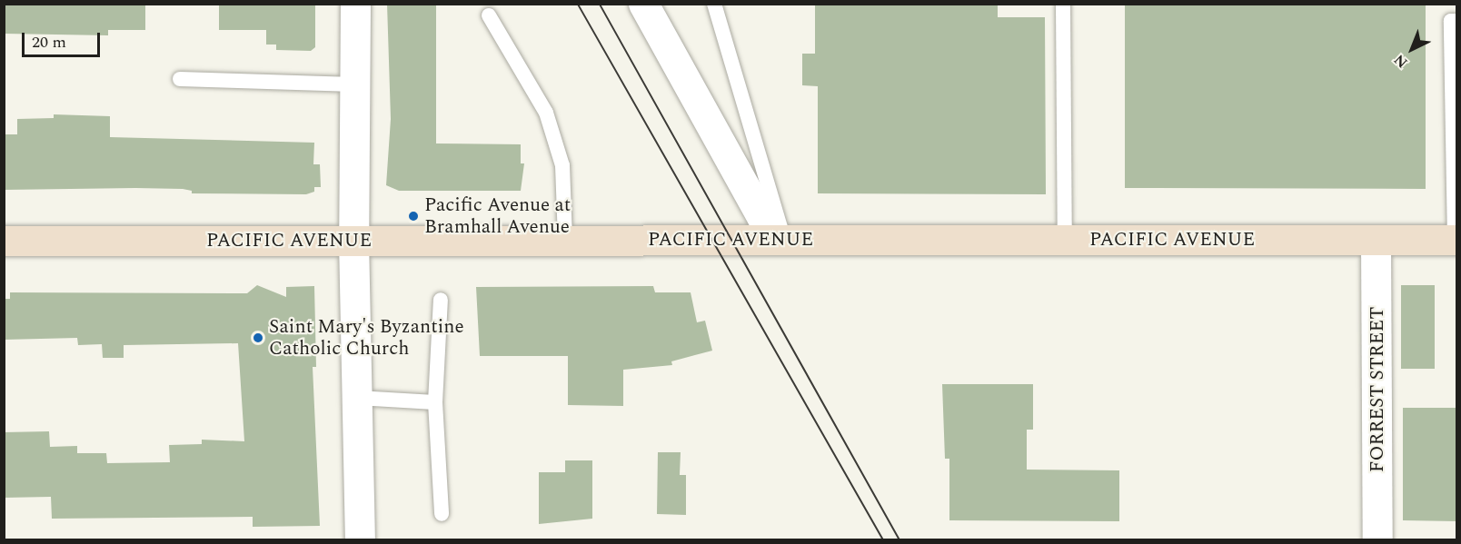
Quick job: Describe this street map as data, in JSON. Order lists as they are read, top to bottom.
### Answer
{
  "streets": {
    "street": ["PACIFIC AVENUE", "FORREST STREET"]
  },
  "crossings": [
    ["PACIFIC AVENUE", "FORREST STREET"]
  ],
  "places": ["Pacific Avenue at Bramhall Avenue", "Saint Mary's Byzantine Catholic Church"],
  "scale_bar": "20 m",
  "north": "bottom left"
}
